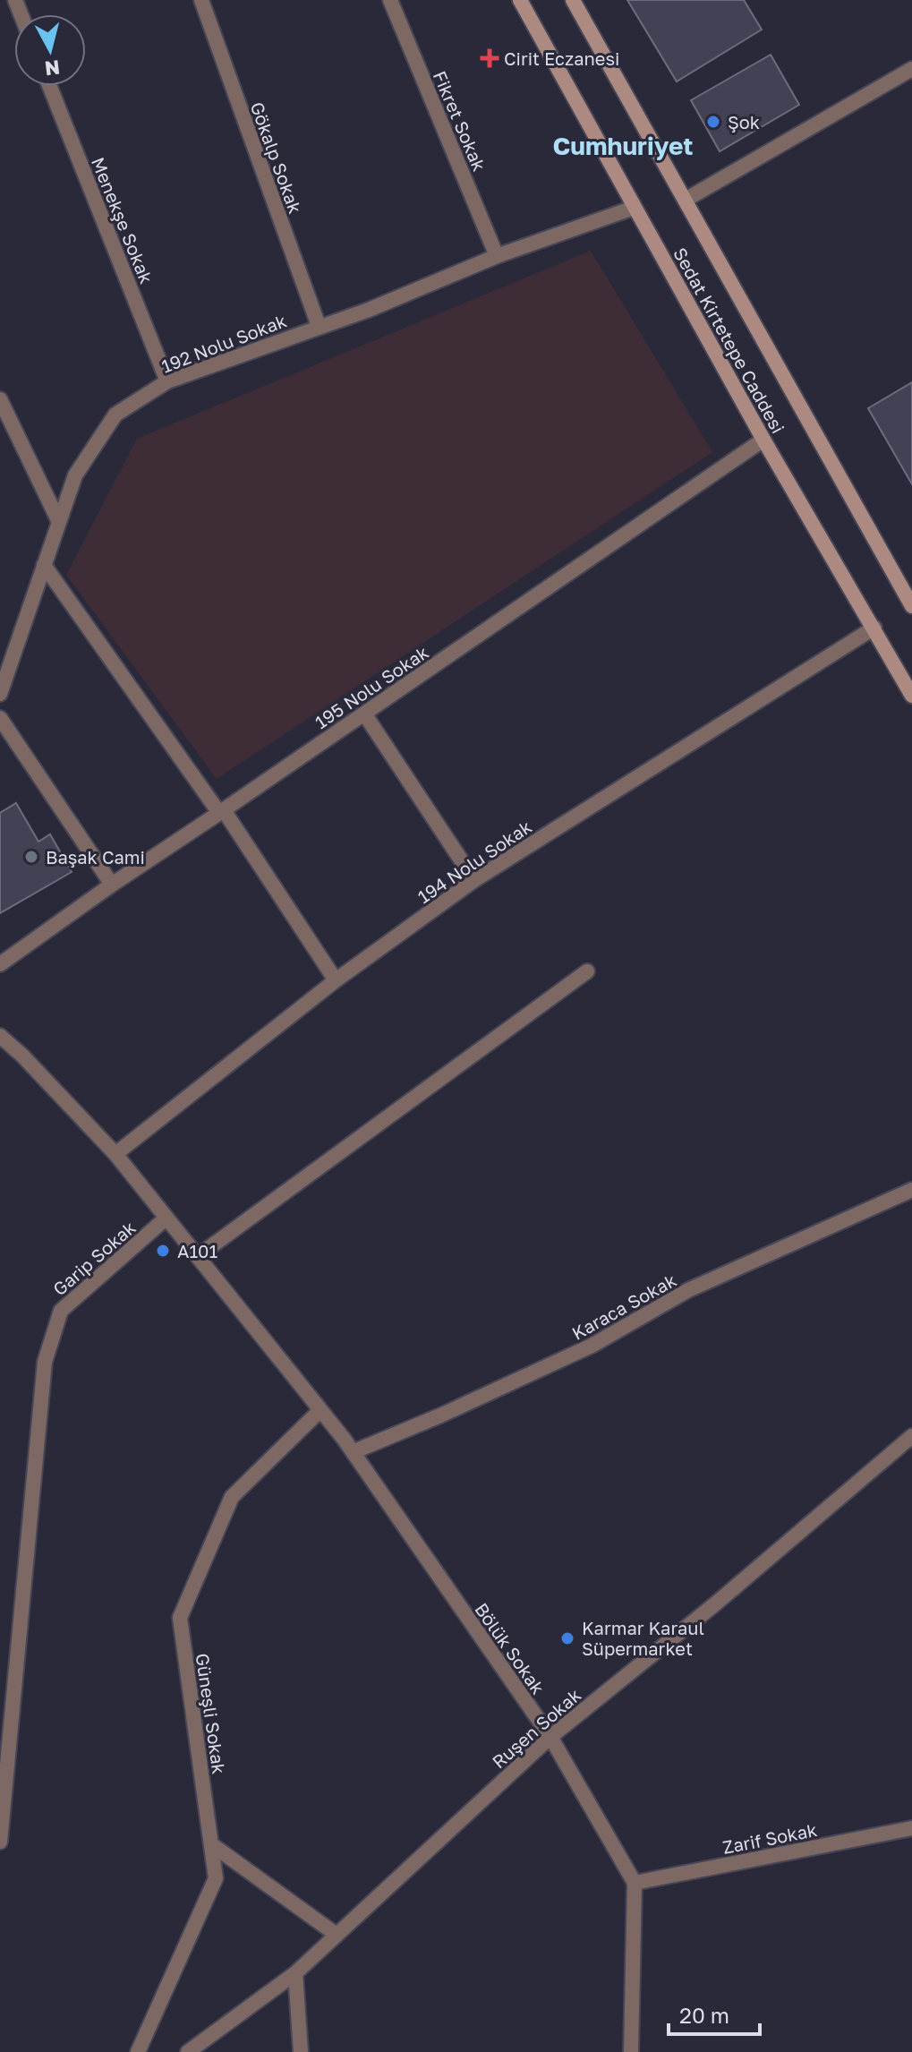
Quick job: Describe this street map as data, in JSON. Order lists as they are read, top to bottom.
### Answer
{
  "streets": {
    "main road": ["Sedat Kirtetepe Caddesi"],
    "street": [
      "Fikret Sokak",
      "Gökalp Sokak",
      "Menekşe Sokak",
      "192 Nolu Sokak",
      "195 Nolu Sokak",
      "194 Nolu Sokak",
      "Garip Sokak",
      "Karaca Sokak",
      "Bölük Sokak",
      "Güneşli Sokak",
      "Ruşen Sokak",
      "Zarif Sokak"
    ]
  },
  "crossings": [
    ["Fikret Sokak", "192 Nolu Sokak"],
    ["Gökalp Sokak", "192 Nolu Sokak"],
    ["Menekşe Sokak", "192 Nolu Sokak"],
    ["Sedat Kirtetepe Caddesi", "192 Nolu Sokak"],
    ["Sedat Kirtetepe Caddesi", "195 Nolu Sokak"],
    ["Sedat Kirtetepe Caddesi", "194 Nolu Sokak"],
    ["194 Nolu Sokak", "Bölük Sokak"],
    ["Garip Sokak", "Bölük Sokak"],
    ["Karaca Sokak", "Bölük Sokak"],
    ["Bölük Sokak", "Güneşli Sokak"],
    ["Bölük Sokak", "Ruşen Sokak"],
    ["Bölük Sokak", "Zarif Sokak"]
  ],
  "districts": ["Cumhuriyet"],
  "places": {
    "health": ["Cirit Eczanesi"],
    "other": [
      "Şok",
      "Başak Cami",
      "A101",
      "Karmar Karaul Süpermarket"
    ]
  },
  "scale_bar": "20 m",
  "north": "bottom"
}
